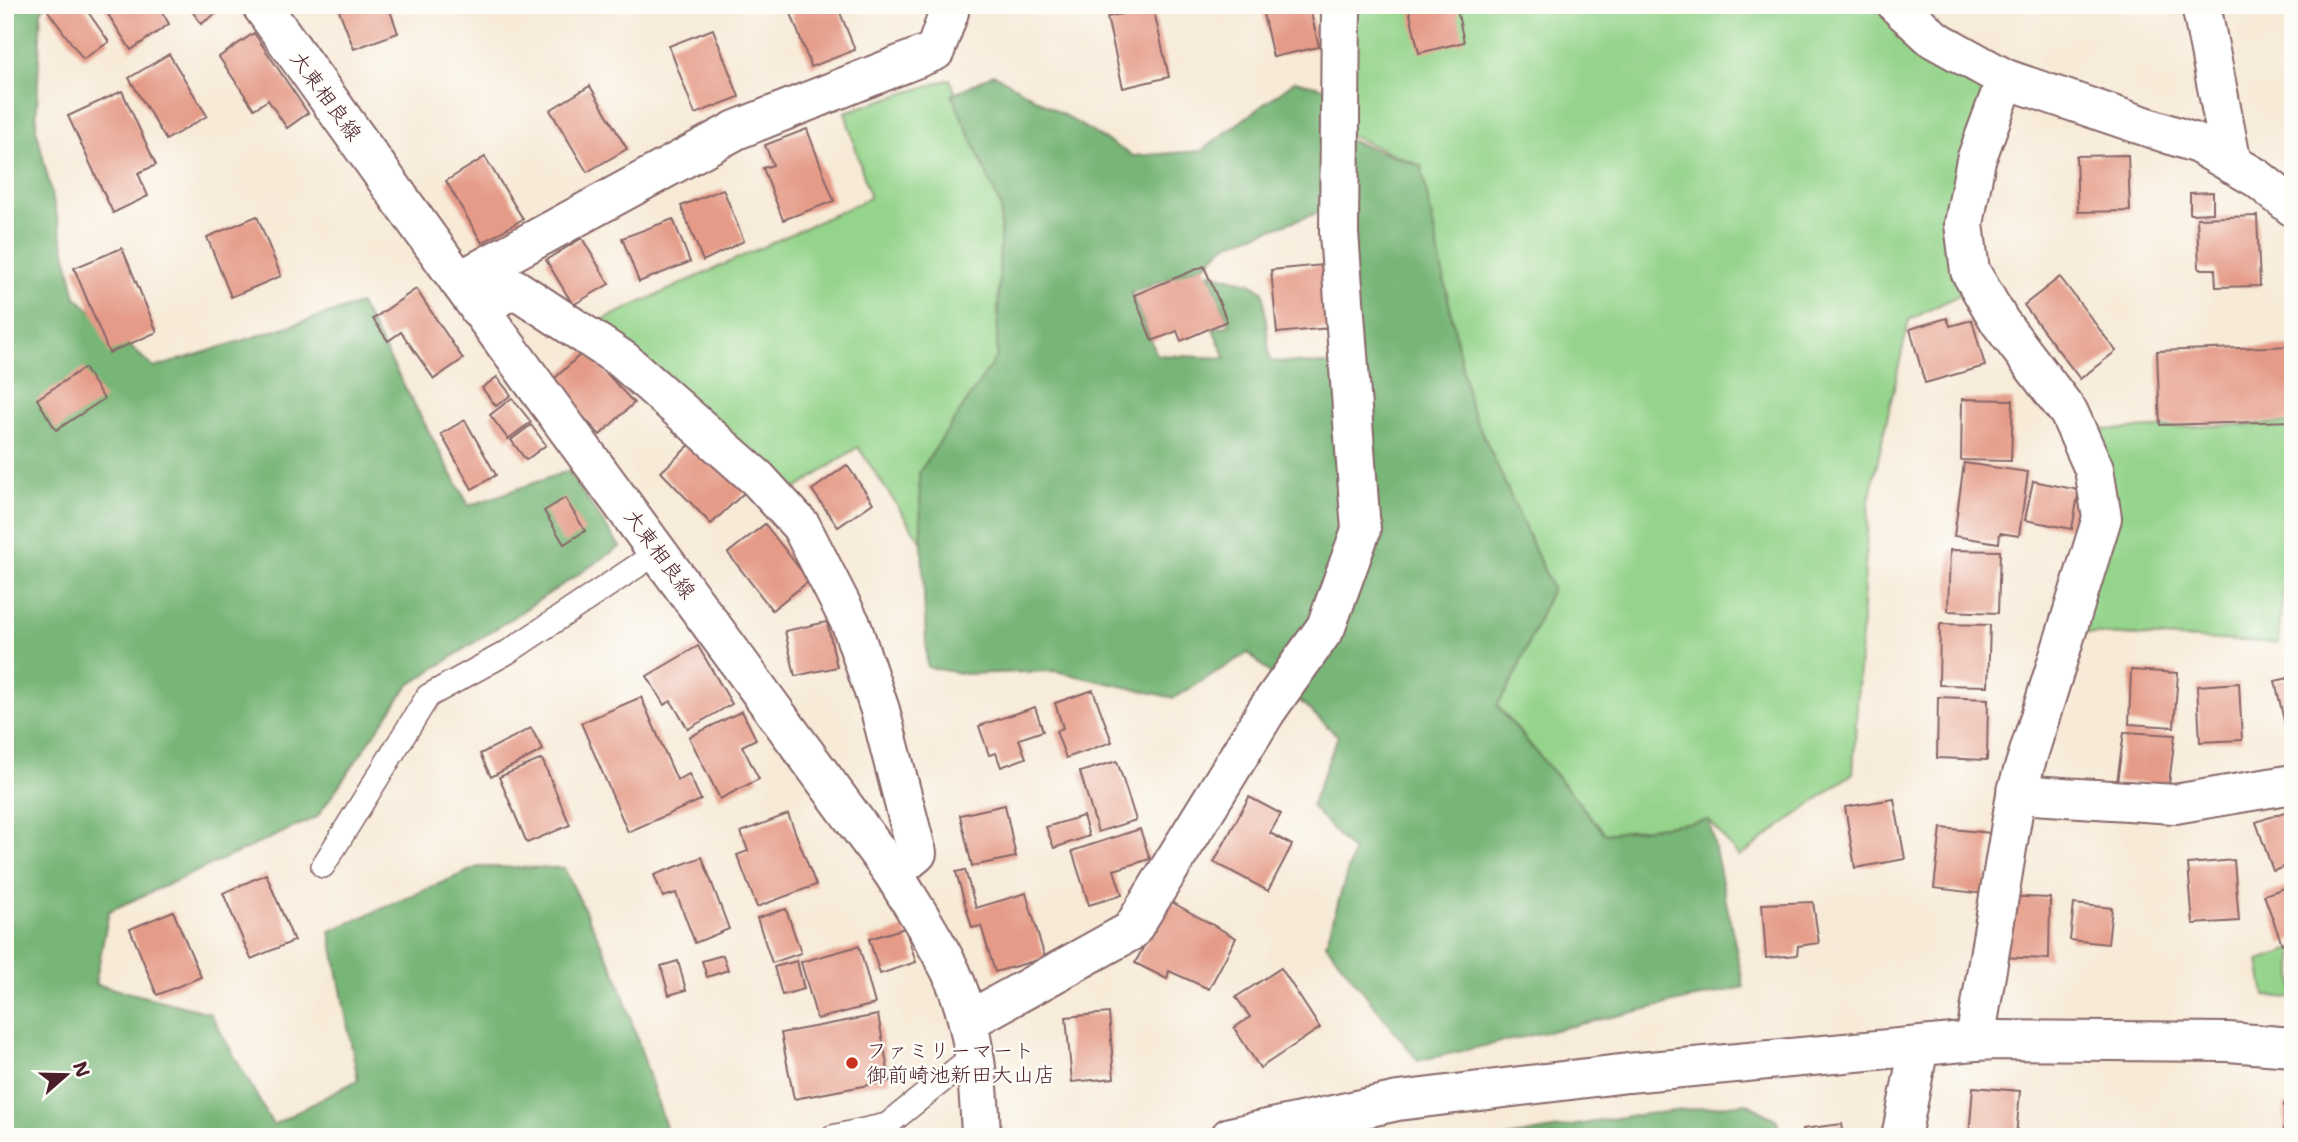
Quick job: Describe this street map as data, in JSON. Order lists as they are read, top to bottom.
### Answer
{
  "streets": {
    "street": ["大東相良線"]
  },
  "places": ["ファミリーマート 御前崎池新田大山店"],
  "north": "right"
}
